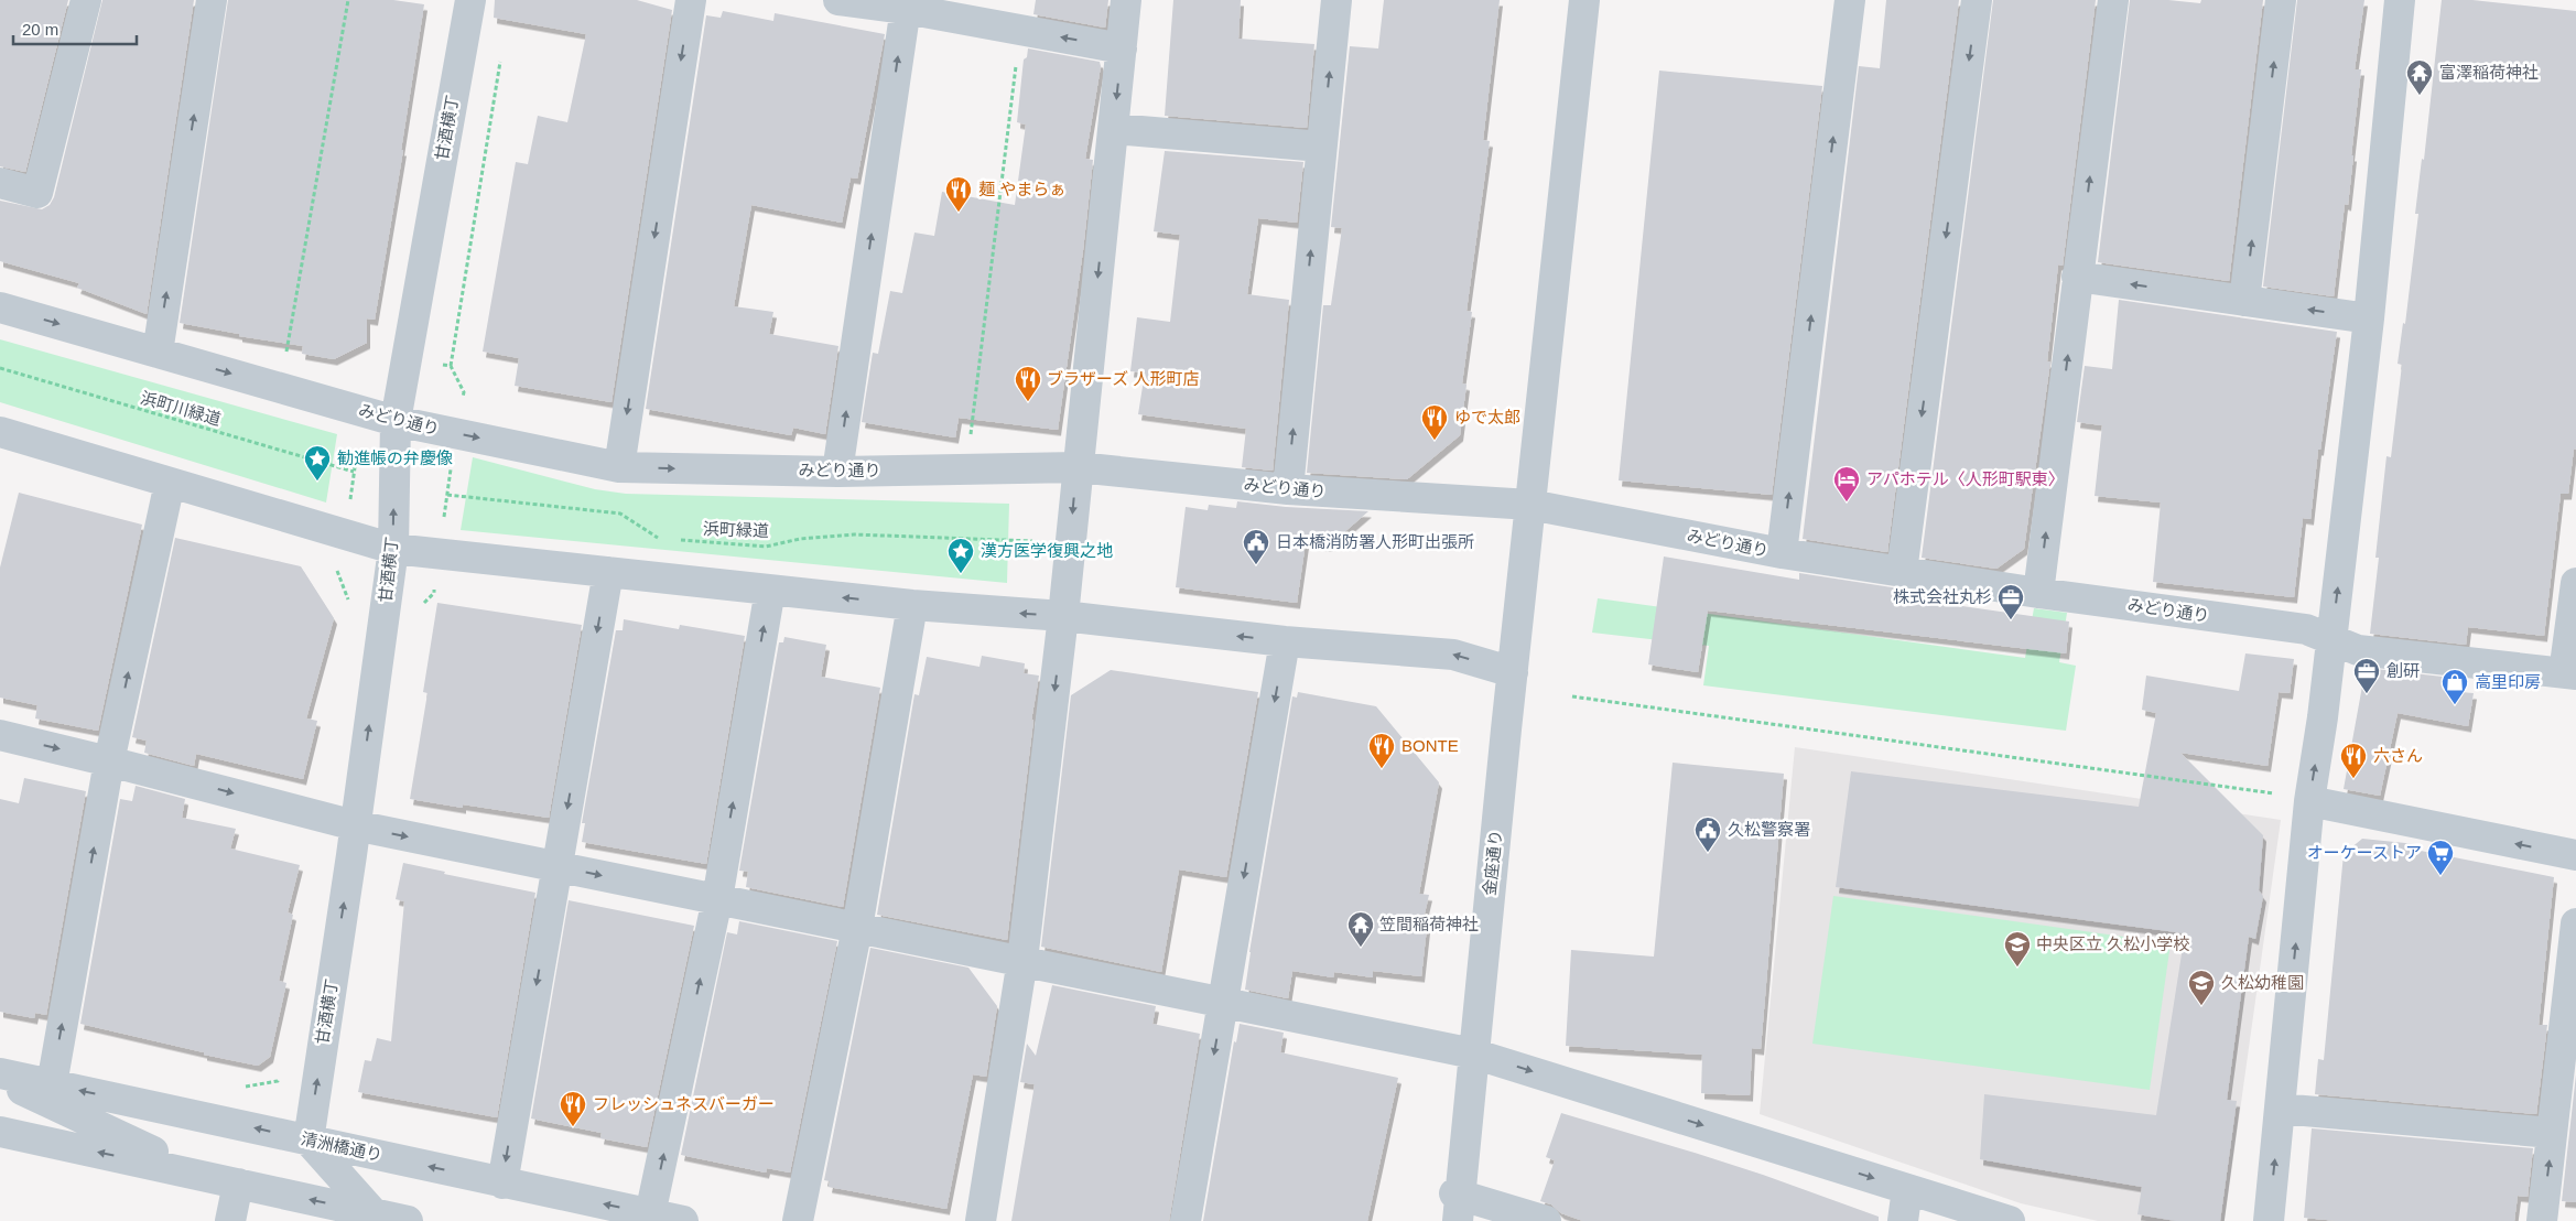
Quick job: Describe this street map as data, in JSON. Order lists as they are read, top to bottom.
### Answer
{
  "streets": {
    "street": [
      "甘酒横丁",
      "みどり通り",
      "金座通り",
      "清洲橋通り"
    ],
    "path": ["浜町川緑道", "浜町緑道"]
  },
  "crossings": [
    ["甘酒横丁", "みどり通り"],
    ["甘酒横丁", "清洲橋通り"],
    ["みどり通り", "金座通り"]
  ],
  "places": {
    "temple": ["富澤稲荷神社", "笠間稲荷神社"],
    "restaurant": [
      "麺 やまらぁ",
      "ブラザーズ 人形町店",
      "ゆで太郎",
      "BONTE",
      "六さん",
      "フレッシュネスバーガー"
    ],
    "place": ["勧進帳の弁慶像", "漢方医学復興之地"],
    "hotel": ["アパホテル〈人形町駅東〉"],
    "public building": ["日本橋消防署人形町出張所", "久松警察署"],
    "office": ["株式会社丸杉", "創研"],
    "shop": ["高里印房"],
    "supermarket": ["オーケーストア"],
    "school or university": ["中央区立 久松小学校", "久松幼稚園"]
  },
  "scale_bar": "20 m"
}
